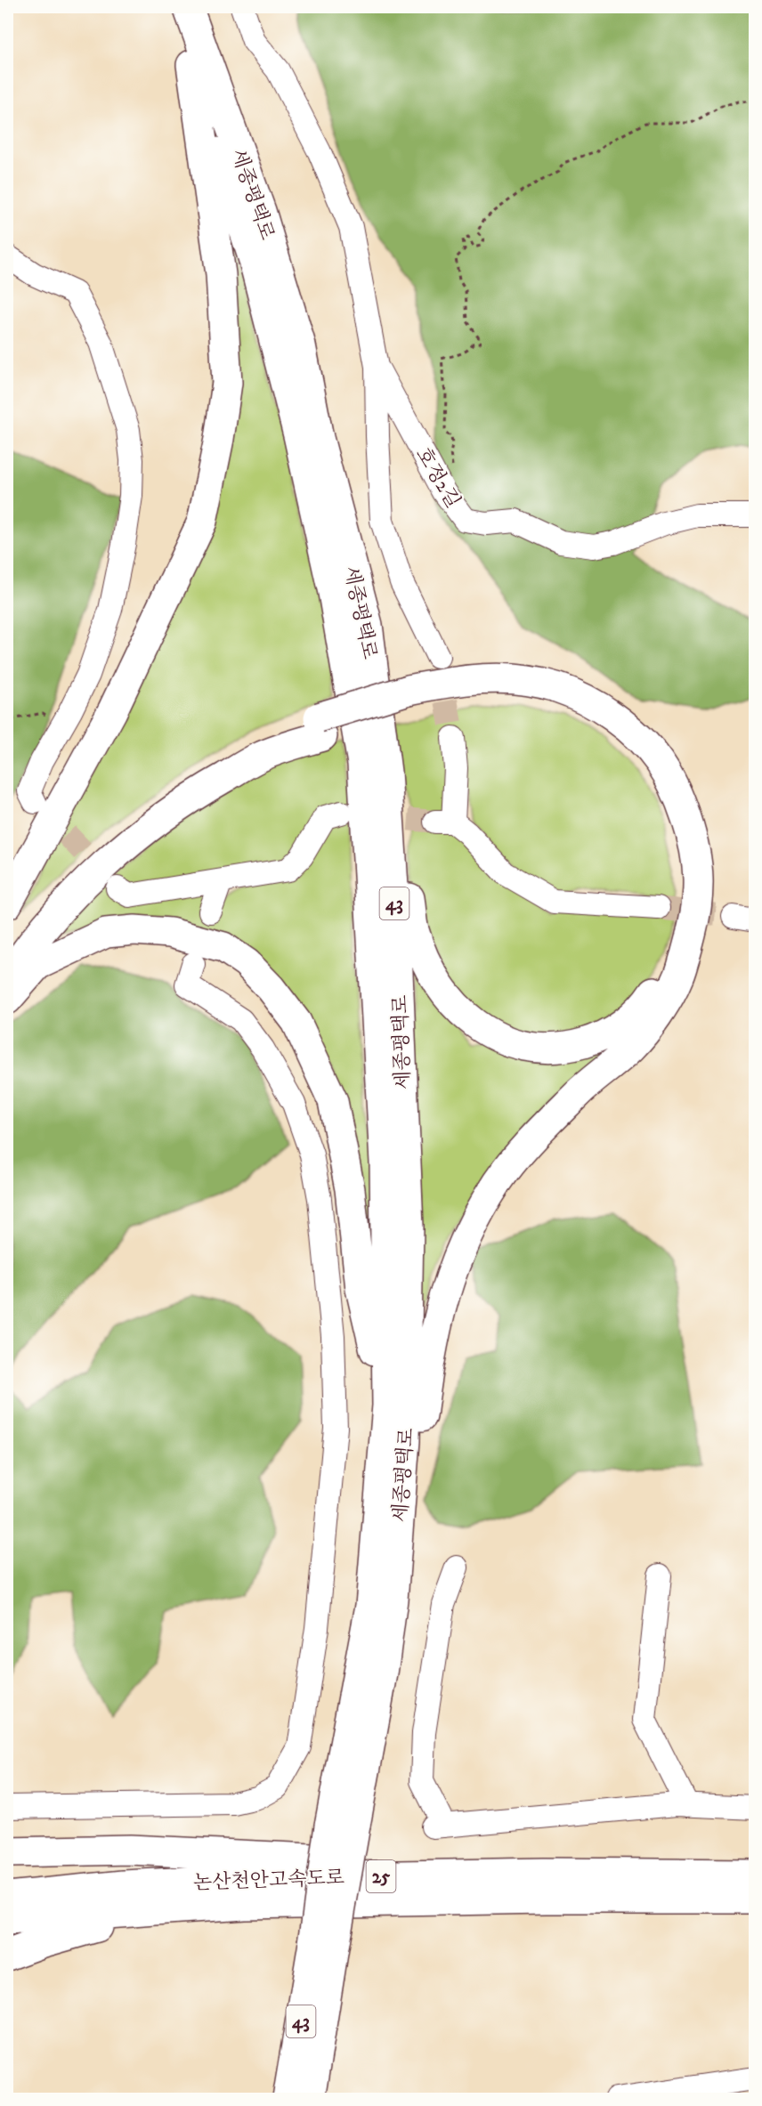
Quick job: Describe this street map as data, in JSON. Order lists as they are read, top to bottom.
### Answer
{
  "streets": {
    "highway": [
      "세종평택로",
      "43",
      "25",
      "논산천안고속도로"
    ],
    "street": ["호정2길"]
  }
}
